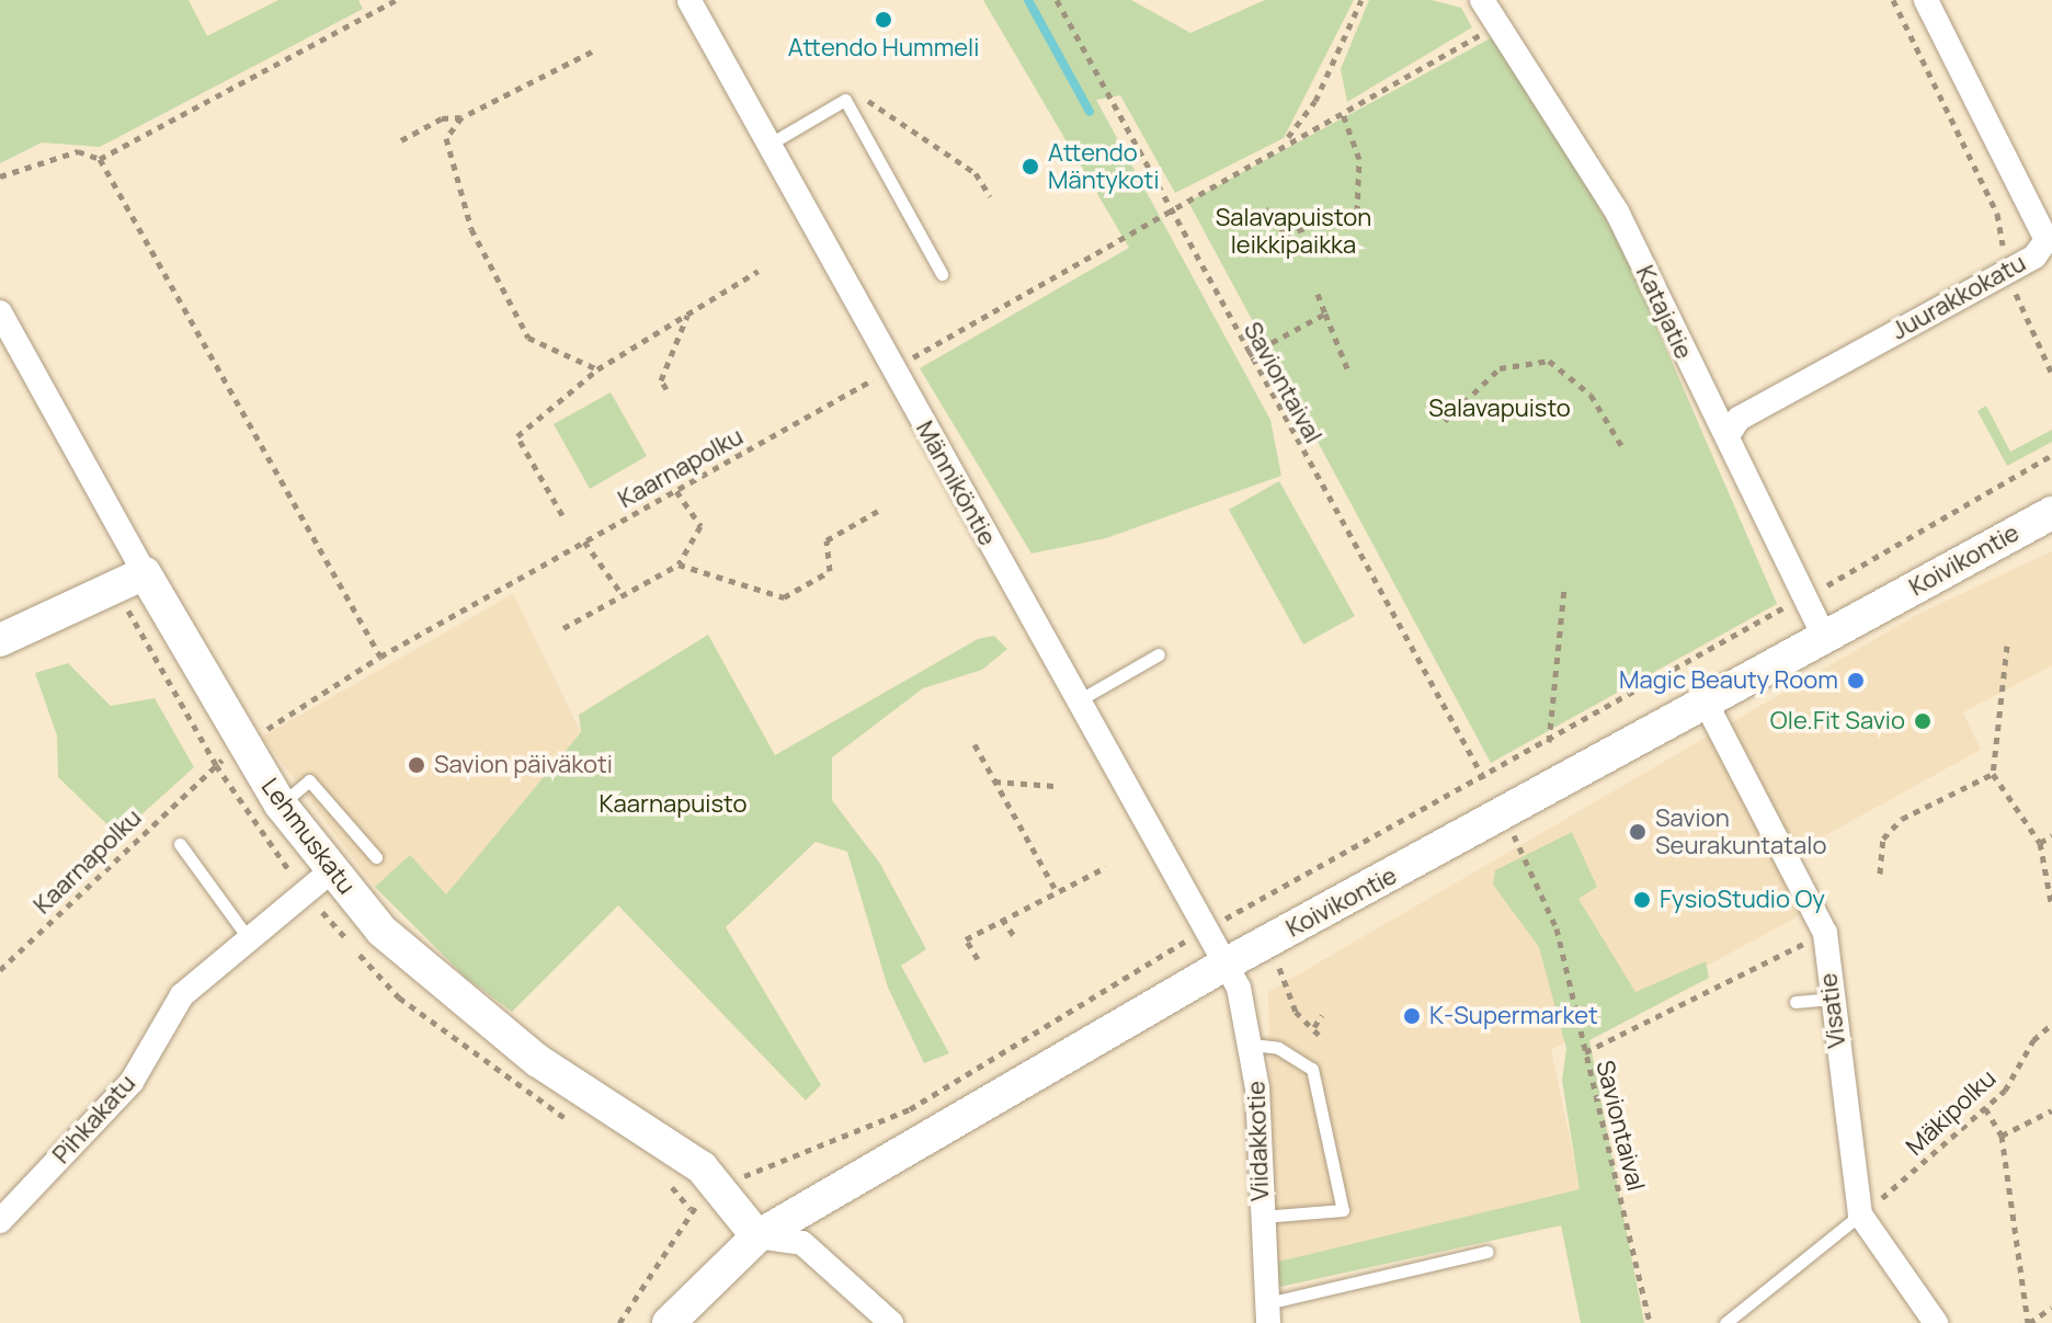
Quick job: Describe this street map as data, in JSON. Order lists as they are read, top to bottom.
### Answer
{
  "streets": {
    "main road": ["Koivikontie", "Lehmuskatu"],
    "street": [
      "Juurakkokatu",
      "Katajatie",
      "Männiköntie",
      "Visatie",
      "Pihkakatu",
      "Viidakkotie"
    ],
    "path": ["Saviontaival", "Kaarnapolku", "Mäkipolku"]
  },
  "crossings": [
    ["Juurakkokatu", "Katajatie"],
    ["Katajatie", "Koivikontie"],
    ["Saviontaival", "Kaarnapolku"],
    ["Saviontaival", "Koivikontie"],
    ["Kaarnapolku", "Männiköntie"],
    ["Kaarnapolku", "Lehmuskatu"],
    ["Männiköntie", "Koivikontie"],
    ["Männiköntie", "Viidakkotie"],
    ["Koivikontie", "Lehmuskatu"],
    ["Koivikontie", "Visatie"],
    ["Koivikontie", "Viidakkotie"],
    ["Lehmuskatu", "Pihkakatu"],
    ["Visatie", "Mäkipolku"]
  ],
  "parks": ["Salavapuiston leikkipaikka", "Salavapuisto", "Kaarnapuisto"],
  "places": [
    "Attendo Hummeli",
    "Attendo Mäntykoti",
    "Magic Beauty Room",
    "Ole.Fit Savio",
    "Savion päiväkoti",
    "Savion Seurakuntatalo",
    "FysioStudio Oy",
    "K-Supermarket"
  ]
}
